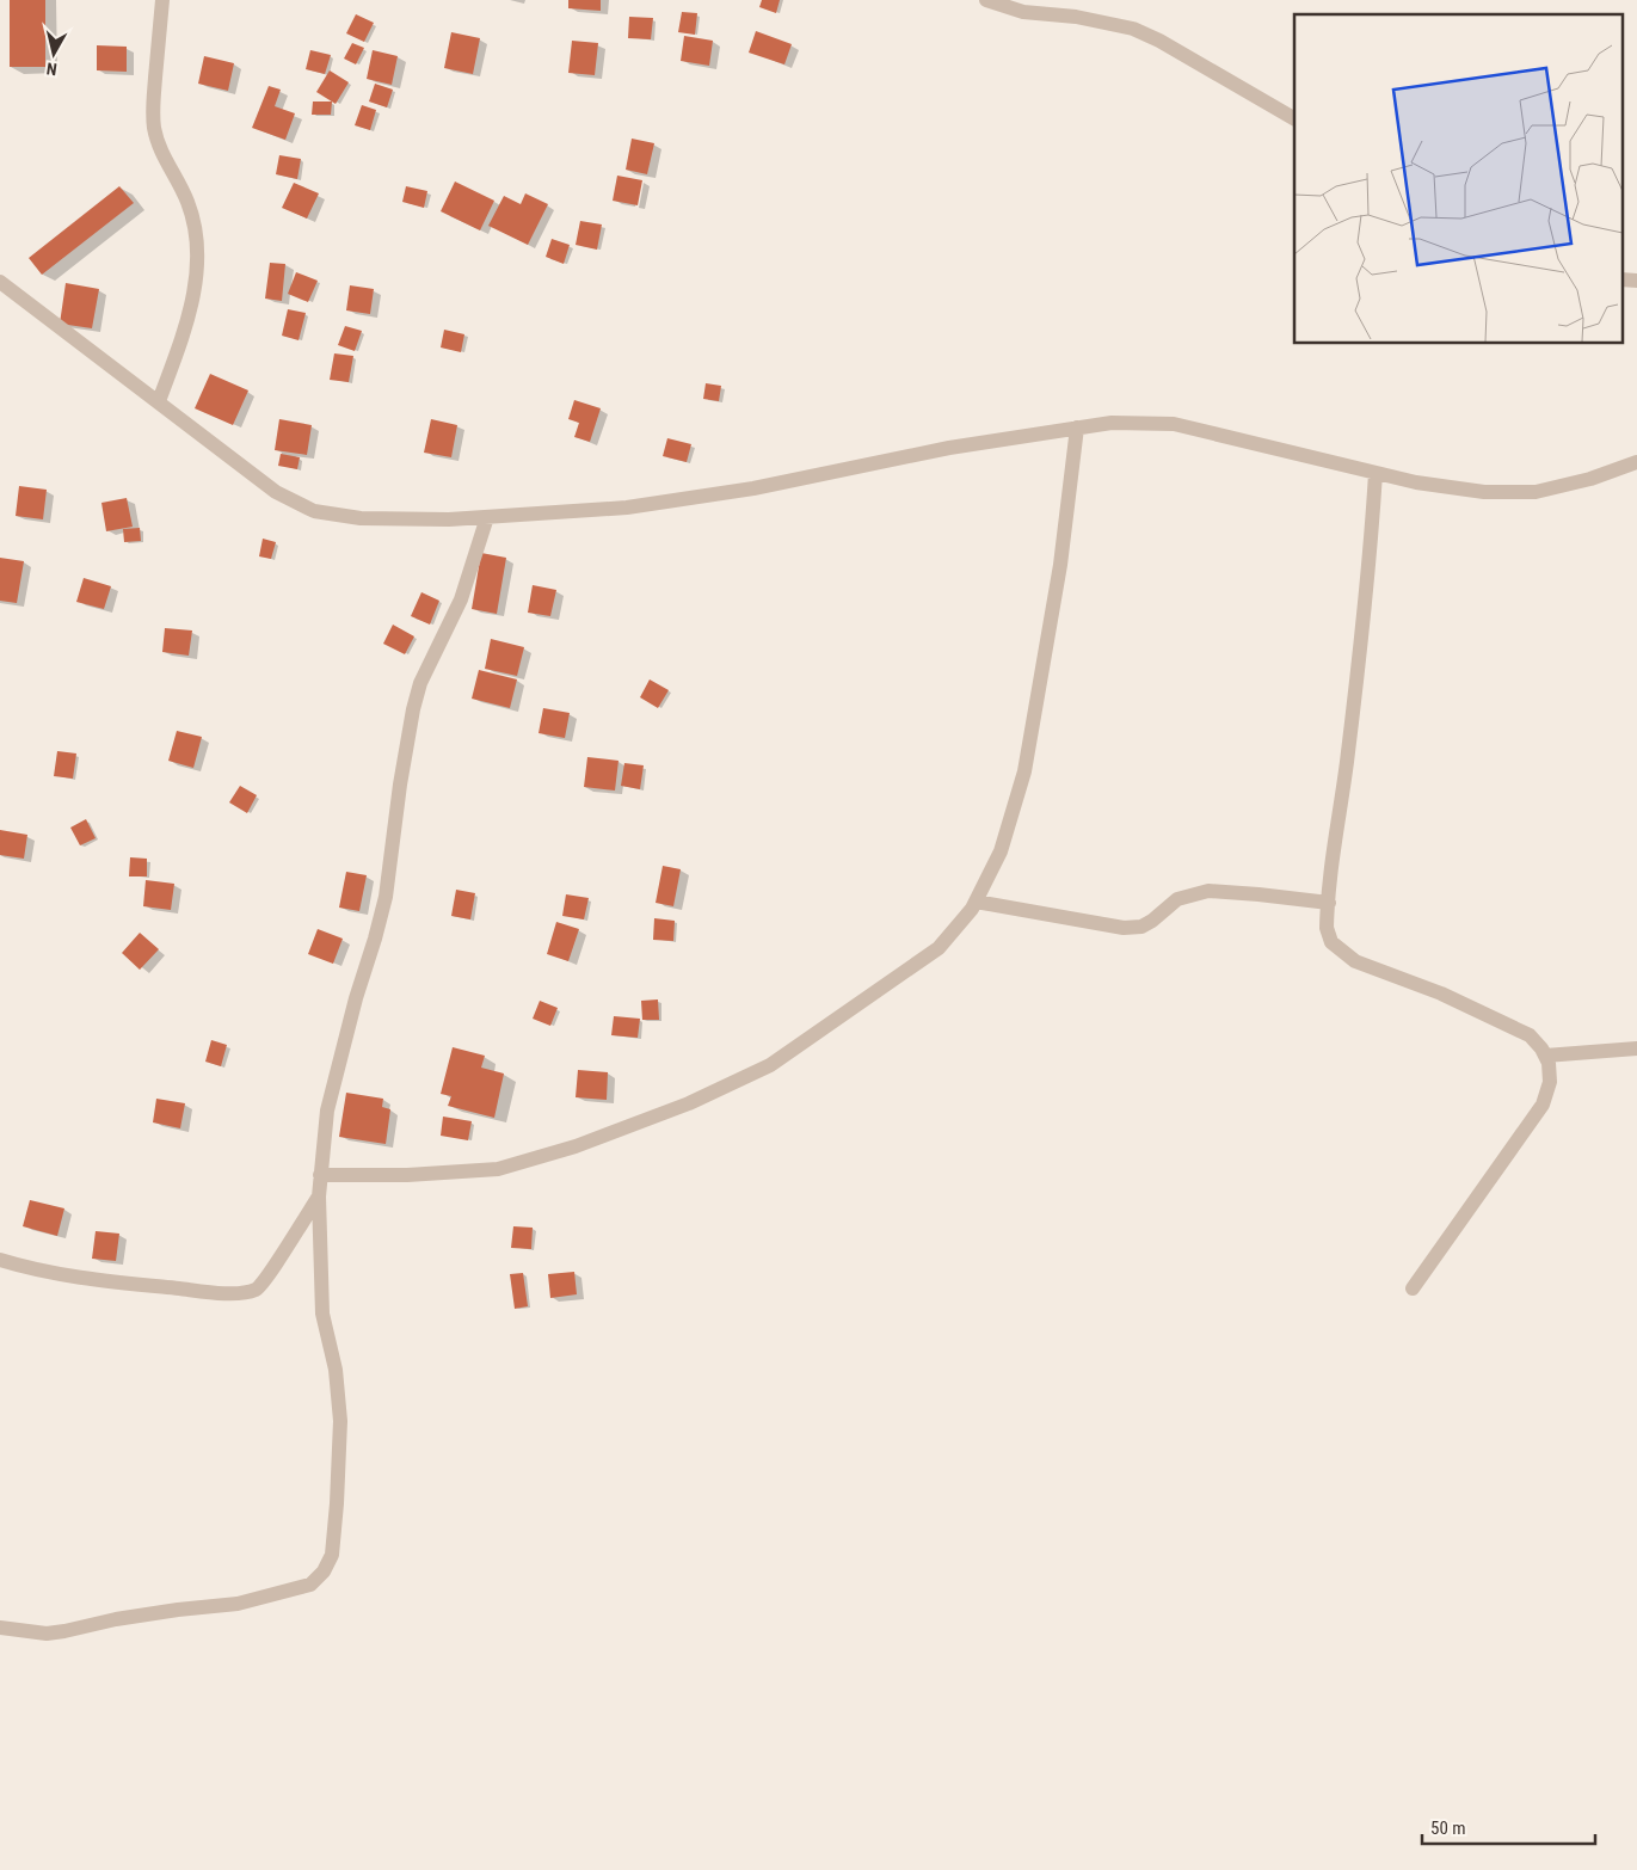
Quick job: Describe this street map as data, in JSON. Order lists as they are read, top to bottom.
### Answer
{
  "scale_bar": "50 m",
  "north": "bottom"
}
